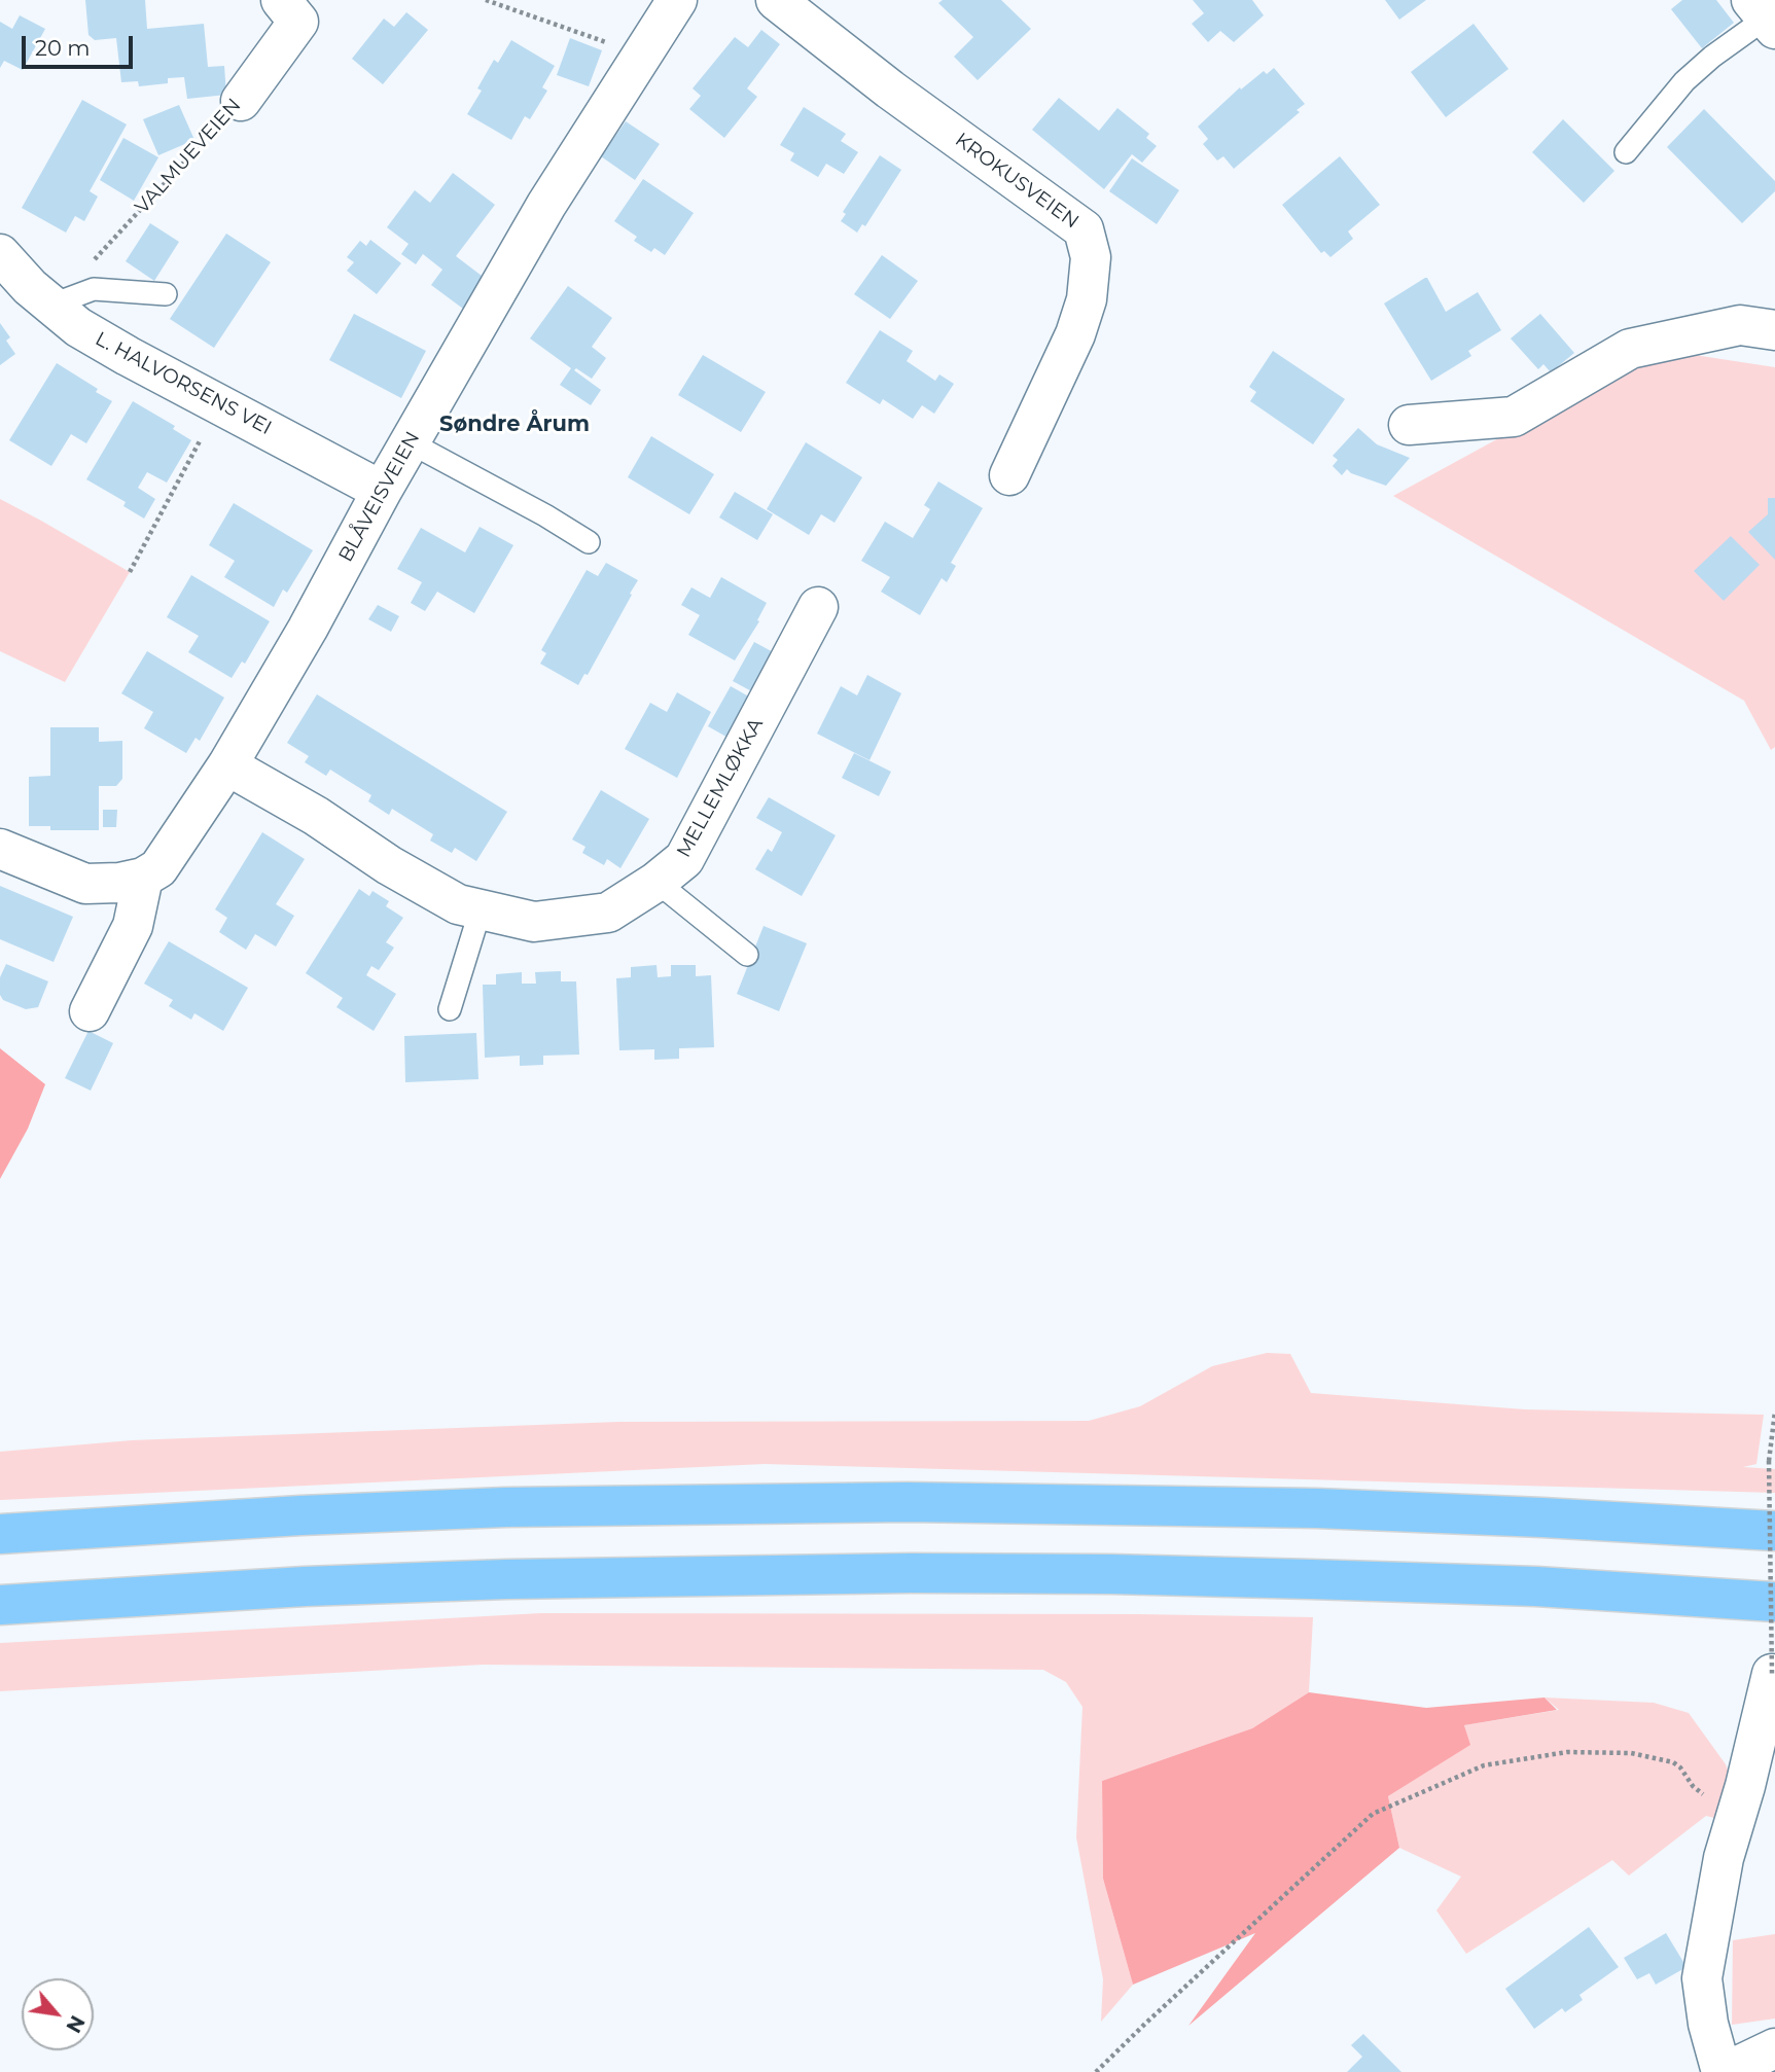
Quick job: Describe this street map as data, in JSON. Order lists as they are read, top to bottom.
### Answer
{
  "streets": {
    "street": [
      "VALMUEVEIEN",
      "KROKUSVEIEN",
      "L. HALVORSENS VEI",
      "BLÅVEISVEIEN",
      "MELLEMLØKKA"
    ]
  },
  "crossings": [
    ["VALMUEVEIEN", "L. HALVORSENS VEI"],
    ["L. HALVORSENS VEI", "BLÅVEISVEIEN"],
    ["BLÅVEISVEIEN", "MELLEMLØKKA"]
  ],
  "districts": ["Søndre Årum"],
  "scale_bar": "20 m",
  "north": "bottom right"
}
